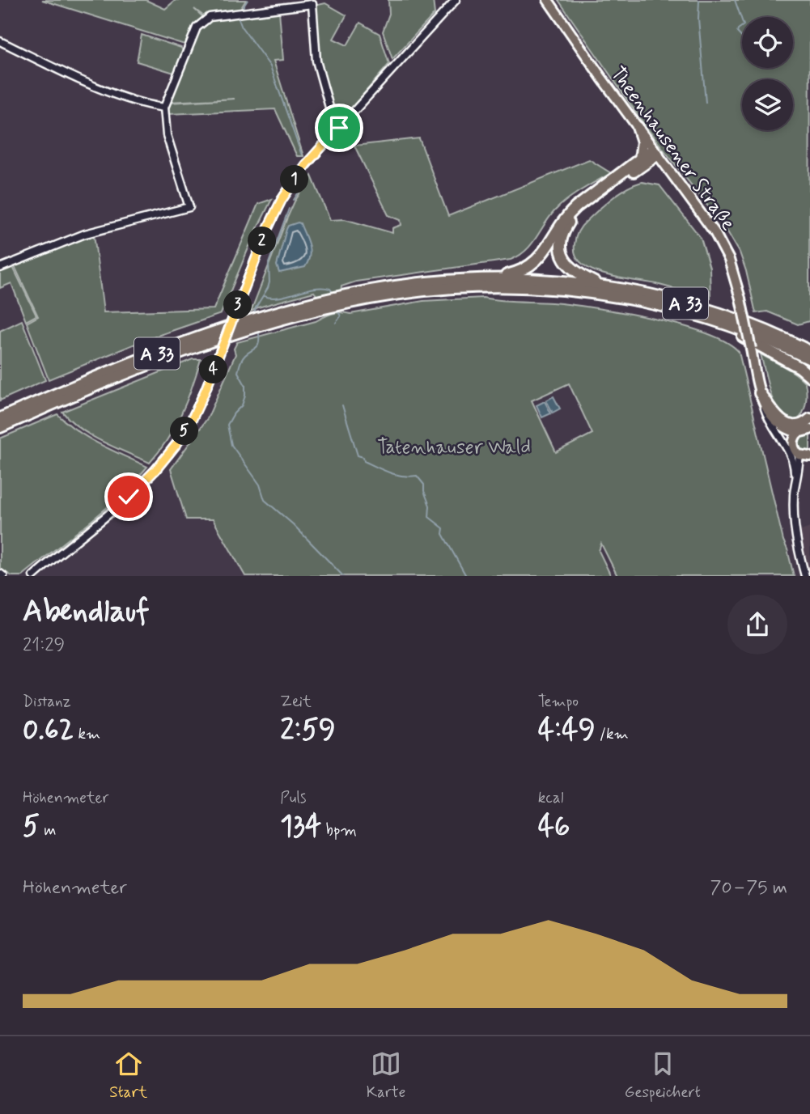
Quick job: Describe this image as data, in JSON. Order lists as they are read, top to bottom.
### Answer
{
  "streets": {
    "highway": ["A 33"],
    "main road": ["Theenhausener Straße"]
  },
  "parks": ["Tatenhauser Wald"],
  "page": {
    "pins": [
      "1",
      "2",
      "3",
      "4",
      "5"
    ],
    "heading": ["Abendlauf", "21:29"],
    "stats": [
      ["Distanz", "0.62 km"],
      ["Zeit", "2:59"],
      ["Tempo", "4:49 /km"],
      ["Höhenmeter", "5 m"],
      ["Puls", "134 bpm"],
      ["kcal", "46"]
    ],
    "chart": ["Höhenmeter", "70–75 m"],
    "tabs": ["Start", "Karte", "Gespeichert"]
  }
}
